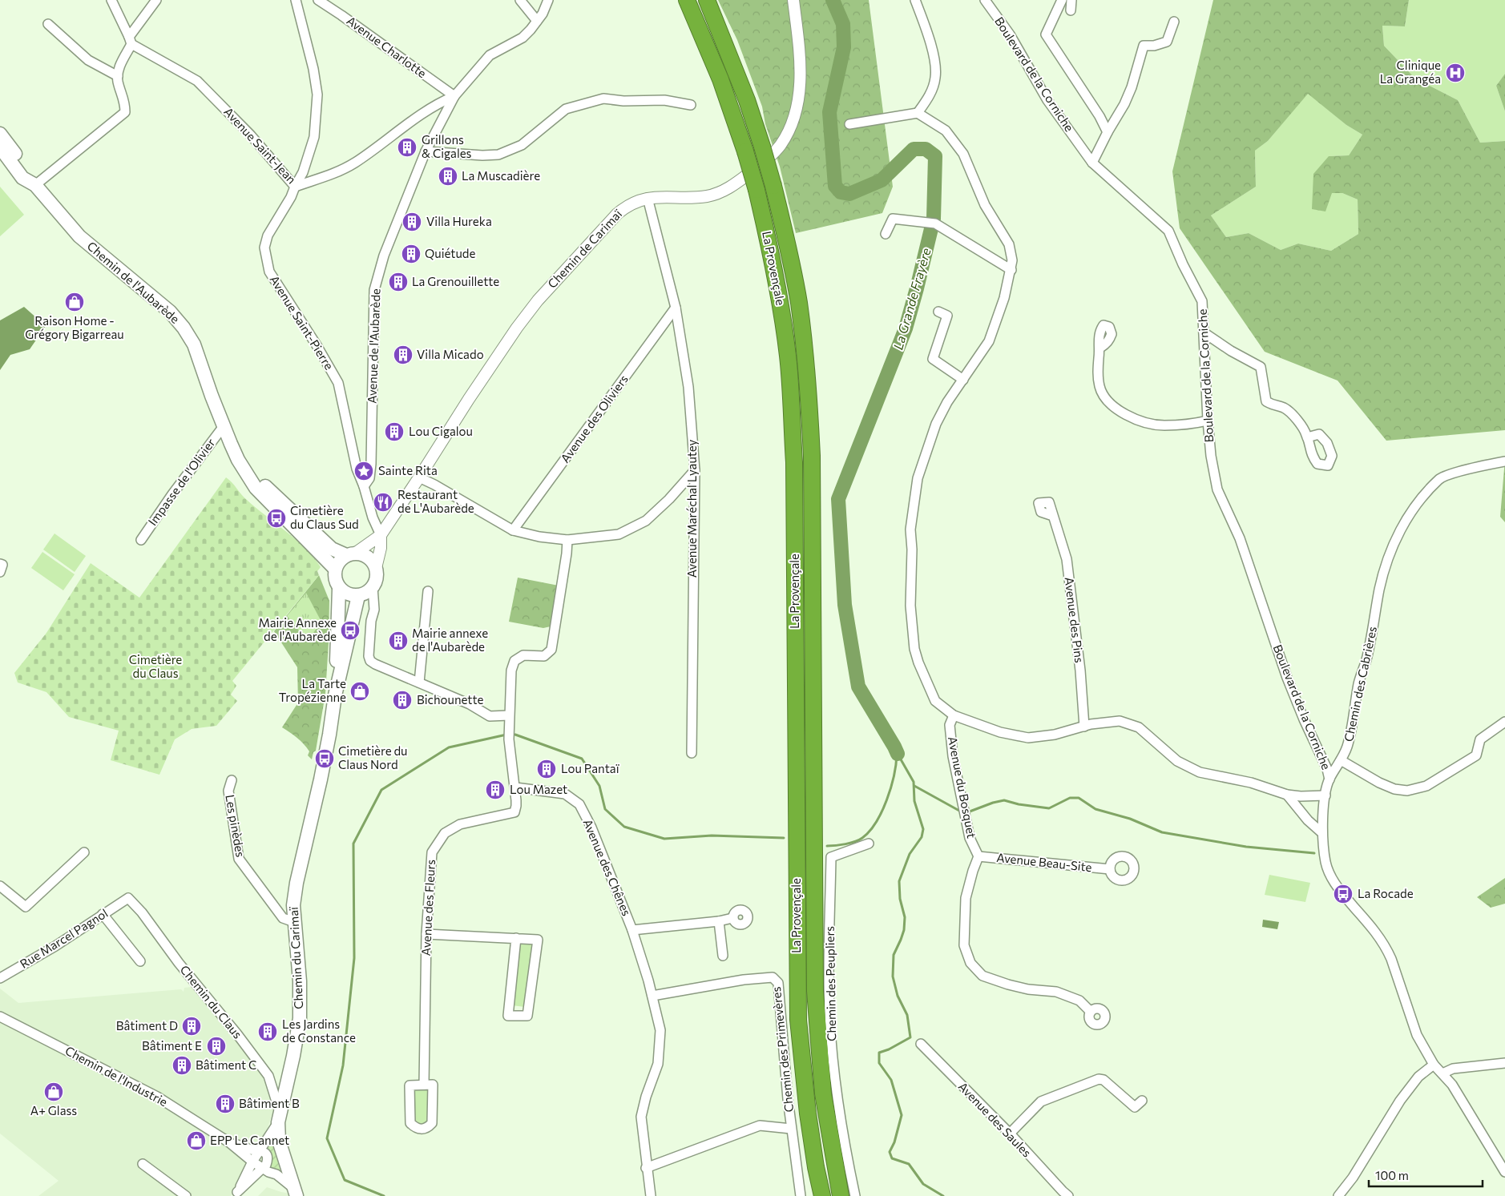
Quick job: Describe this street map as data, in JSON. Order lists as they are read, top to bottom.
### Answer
{
  "streets": {
    "highway": ["La Provençale"],
    "main road": ["Chemin de l'Aubarède", "Chemin du Carimaï"],
    "street": [
      "Avenue Charlotte",
      "Boulevard de la Corniche",
      "Avenue Saint-Jean",
      "Chemin de Carimaï",
      "Avenue Saint-Pierre",
      "Avenue de l'Aubarède",
      "Avenue des Oliviers",
      "Impasse de l'Olivier",
      "Avenue Maréchal Lyautey",
      "Avenue des Pins",
      "Chemin des Cabrières",
      "Avenue du Bosquet",
      "Les pinèdes",
      "Avenue Beau-Site",
      "Avenue des Chênes",
      "Avenue des Fleurs",
      "Rue Marcel Pagnol",
      "Chemin des Peupliers",
      "Chemin du Claus",
      "Chemin des Primevères",
      "Chemin de l'Industrie",
      "Avenue des Saules"
    ]
  },
  "crossings": [
    ["Avenue Charlotte", "Avenue Saint-Jean"],
    ["Avenue Charlotte", "Avenue de l'Aubarède"],
    ["Boulevard de la Corniche", "Chemin des Cabrières"],
    ["Avenue Saint-Jean", "Avenue Saint-Pierre"],
    ["Avenue Saint-Jean", "Avenue de l'Aubarède"],
    ["Chemin de Carimaï", "Chemin de l'Aubarède"],
    ["Chemin de Carimaï", "Avenue Saint-Pierre"],
    ["Chemin de Carimaï", "Avenue Maréchal Lyautey"],
    ["Chemin de Carimaï", "Chemin du Carimaï"],
    ["Chemin de l'Aubarède", "Impasse de l'Olivier"],
    ["Chemin de l'Aubarède", "Chemin du Carimaï"],
    ["Avenue Saint-Pierre", "Avenue de l'Aubarède"],
    ["Avenue des Oliviers", "Avenue Maréchal Lyautey"],
    ["Avenue du Bosquet", "Avenue Beau-Site"],
    ["Les pinèdes", "Chemin du Carimaï"],
    ["Avenue des Chênes", "Avenue des Fleurs"],
    ["Avenue des Chênes", "Chemin des Primevères"],
    ["Rue Marcel Pagnol", "Chemin du Claus"],
    ["Chemin du Carimaï", "Chemin du Claus"]
  ],
  "water": ["La Grande Frayère"],
  "parks": ["Cimetière du Claus"],
  "places": {
    "hospital": ["Clinique La Grangéa"],
    "building": [
      "Grillons & Cigales",
      "La Muscadière",
      "Villa Hureka",
      "Quiétude",
      "La Grenouillette",
      "Villa Micado",
      "Lou Cigalou",
      "Mairie annexe de l'Aubarède",
      "Bichounette",
      "Lou Pantaï",
      "Lou Mazet",
      "Bâtiment D",
      "Les Jardins de Constance",
      "Bâtiment E",
      "Bâtiment C",
      "Bâtiment B"
    ],
    "shop": [
      "Raison Home - Grégory Bigarreau",
      "La Tarte Tropézienne",
      "A+ Glass",
      "EPP Le Cannet"
    ],
    "place": ["Sainte Rita"],
    "restaurant": ["Restaurant de L'Aubarède"],
    "bus stop": [
      "Cimetière du Claus Sud",
      "Mairie Annexe de l'Aubarède",
      "Cimetière du Claus Nord",
      "La Rocade"
    ]
  },
  "scale_bar": "100 m"
}
